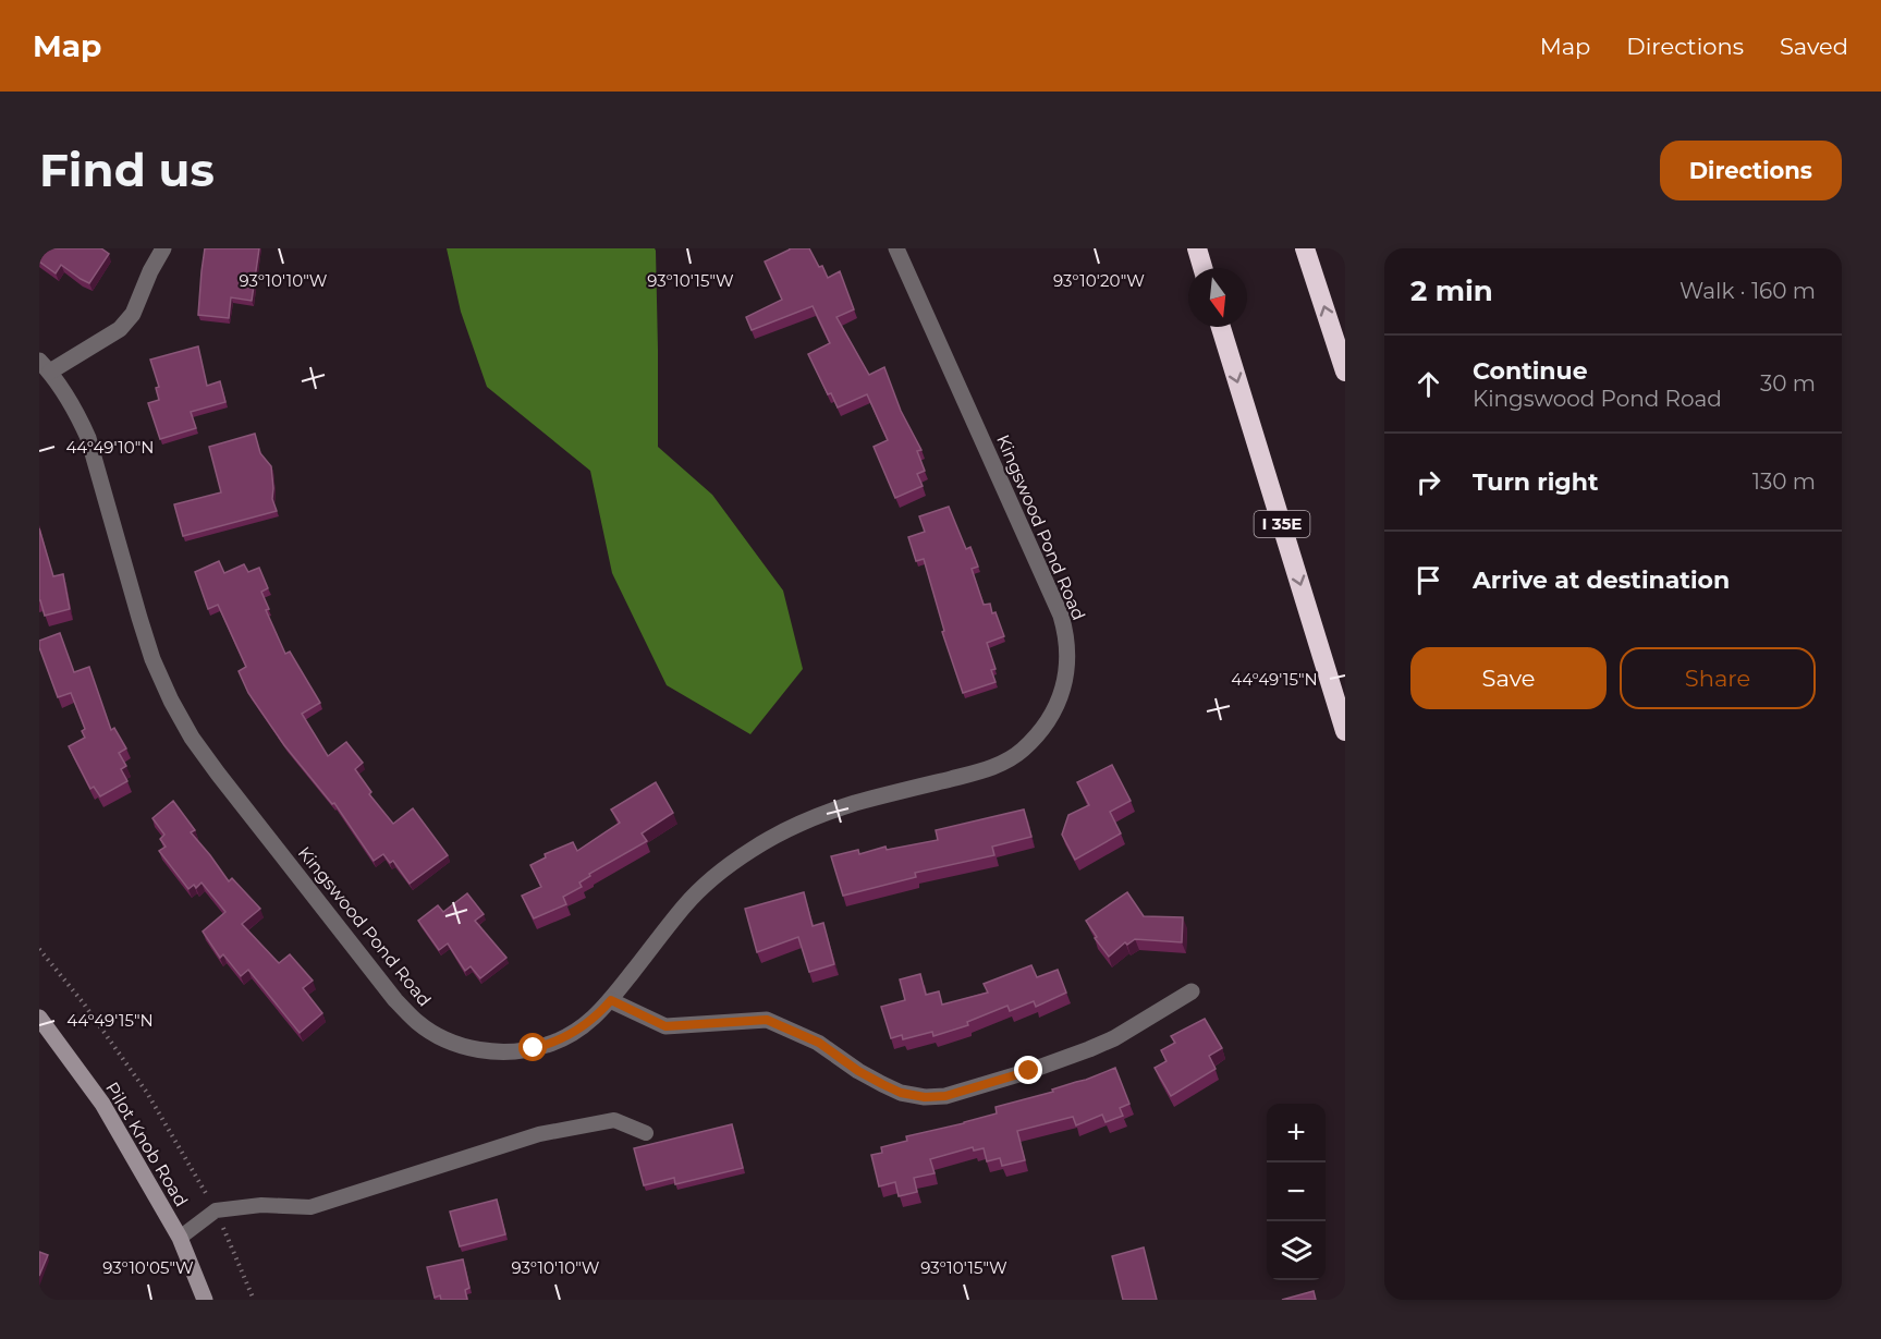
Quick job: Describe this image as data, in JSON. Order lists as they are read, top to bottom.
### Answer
{
  "streets": {
    "highway": ["I 35E"],
    "main road": ["Pilot Knob Road"],
    "street": ["Kingswood Pond Road"]
  },
  "north": "bottom",
  "page": {
    "header": "Map",
    "nav": ["Map", "Directions", "Saved"],
    "buttons": [
      "Directions",
      ["Save", "Share"]
    ],
    "title": "Find us",
    "heading": ["2 min", "Walk · 160 m"],
    "list": [
      ["Continue", "Kingswood Pond Road", "30 m"],
      ["Turn right", "130 m"],
      "Arrive at destination"
    ],
    "map_buttons": ["+", "−"]
  },
  "coordinates": [
    "93°10'10\"W",
    "93°10'15\"W",
    "93°10'20\"W",
    "44°49'10\"N",
    "44°49'15\"N",
    "93°10'05\"W"
  ]
}
